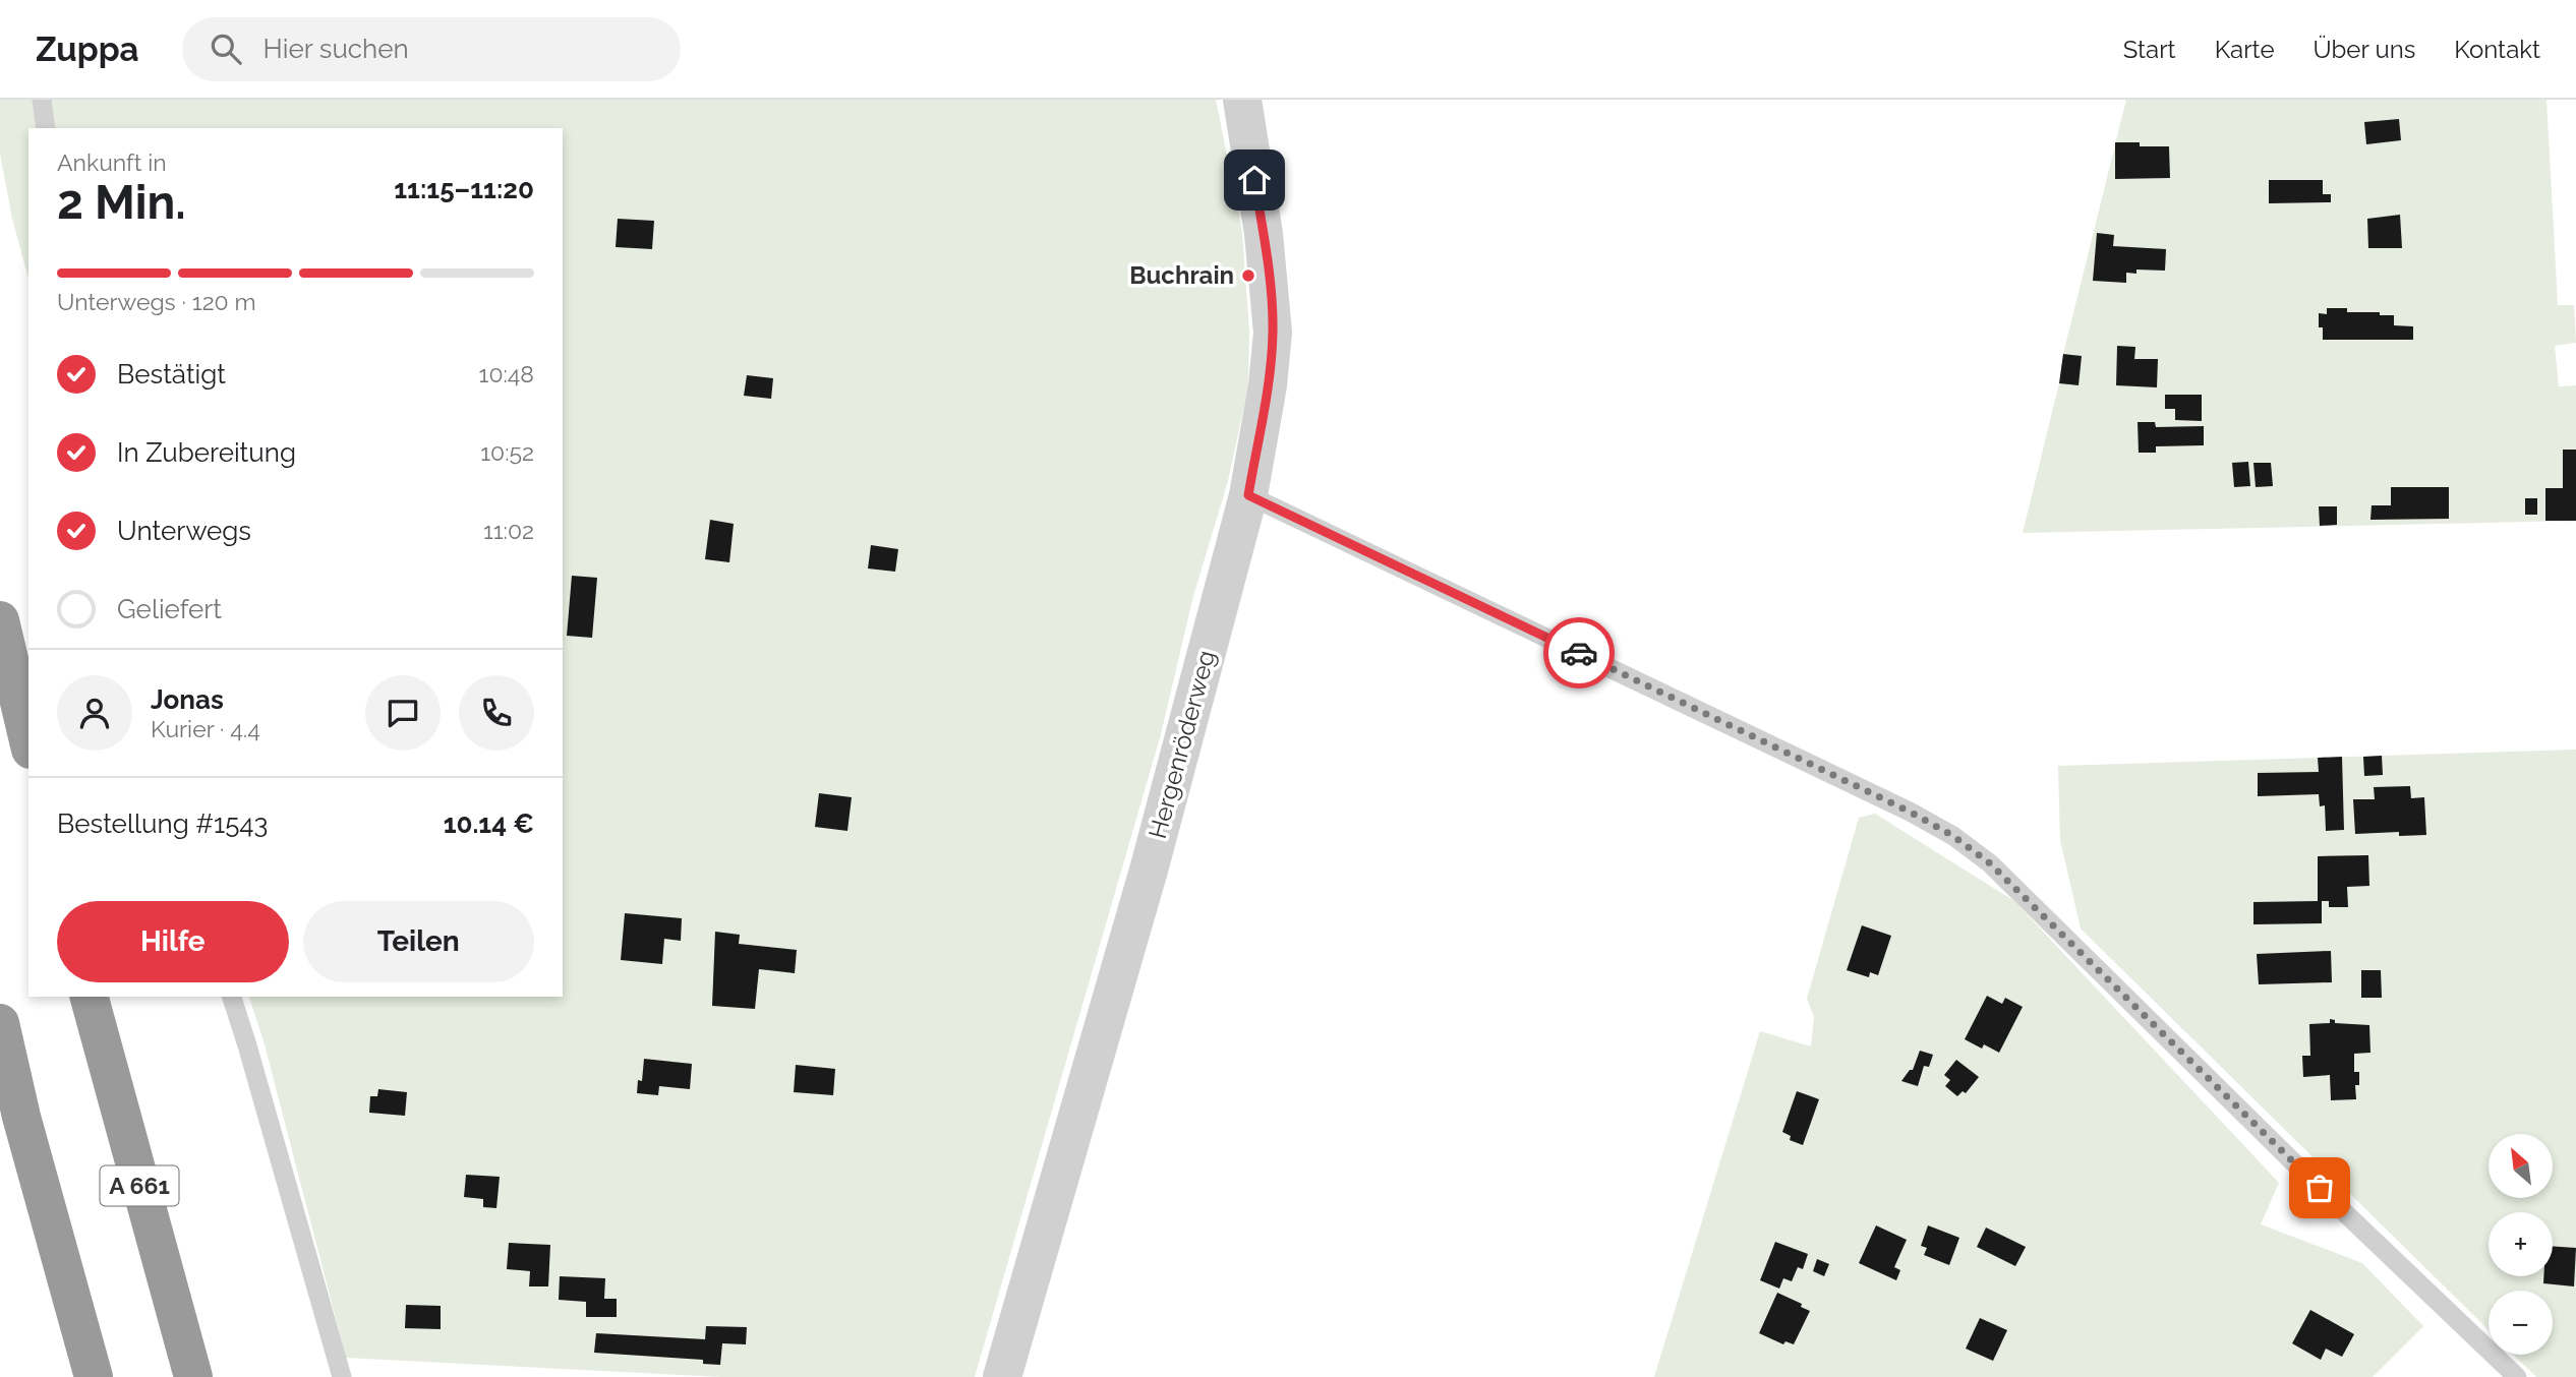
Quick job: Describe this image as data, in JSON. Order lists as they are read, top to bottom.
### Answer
{
  "streets": {
    "highway": ["A 661"],
    "street": ["Hergenröderweg"]
  },
  "places": ["Buchrain"],
  "north": "top left",
  "page": {
    "header": "Zuppa",
    "search": "Hier suchen",
    "nav": [
      "Start",
      "Karte",
      "Über uns",
      "Kontakt"
    ],
    "heading": ["2 Min.", "Ankunft in", "11:15–11:20"],
    "panel": [
      "Jonas",
      "Kurier · 4.4",
      "Bestellung #1543",
      "10.14 €"
    ],
    "bar": "Unterwegs · 120 m",
    "list": [
      ["Bestätigt", "10:48"],
      ["In Zubereitung", "10:52"],
      ["Unterwegs", "11:02"],
      "Geliefert"
    ],
    "buttons": ["Hilfe", "Teilen"],
    "map_buttons": ["+", "−"]
  }
}
